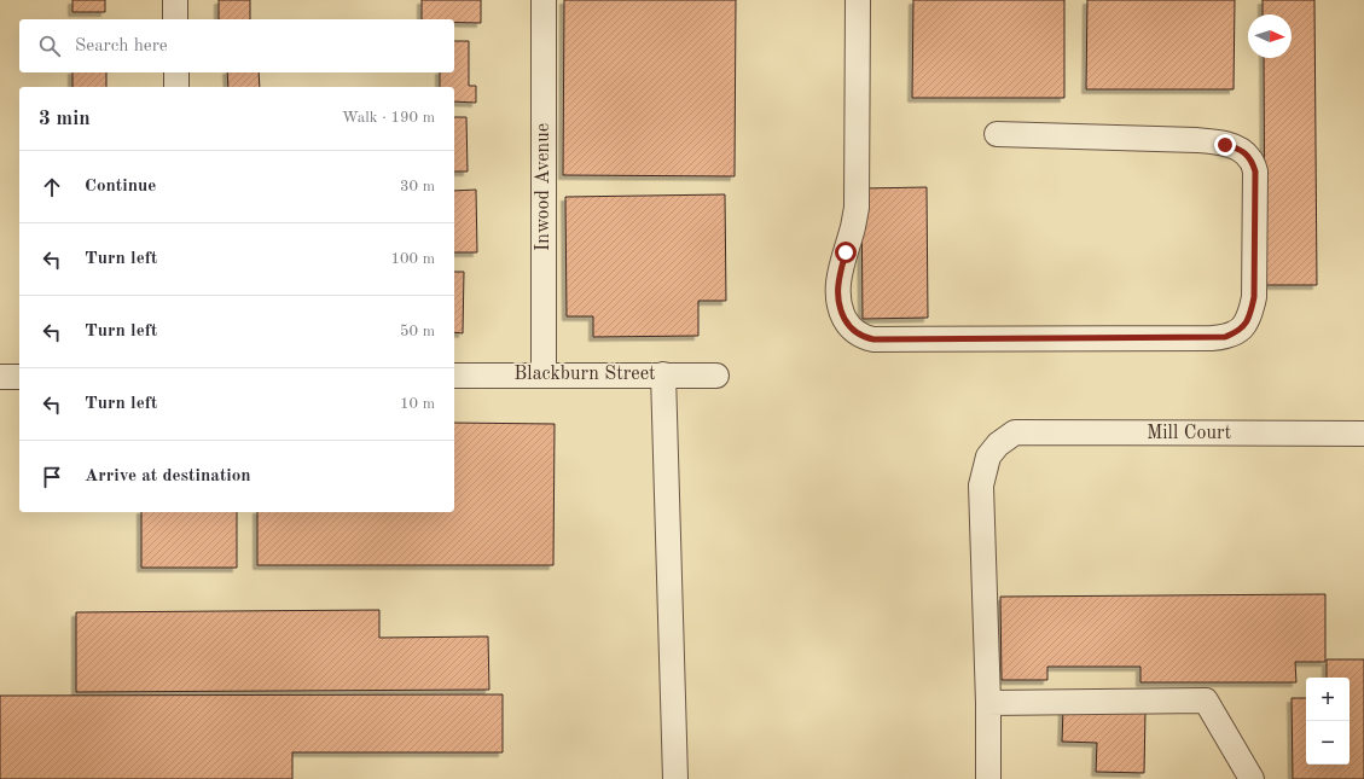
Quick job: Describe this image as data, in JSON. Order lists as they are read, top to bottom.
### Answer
{
  "streets": {
    "street": ["Inwood Avenue", "Blackburn Street", "Mill Court"]
  },
  "crossings": [
    ["Inwood Avenue", "Blackburn Street"]
  ],
  "north": "right",
  "page": {
    "search": "Search here",
    "heading": ["3 min", "Walk · 190 m"],
    "list": [
      ["Continue", "30 m"],
      ["Turn left", "100 m"],
      ["Turn left", "50 m"],
      ["Turn left", "10 m"],
      "Arrive at destination"
    ],
    "map_buttons": ["+", "−"]
  }
}
